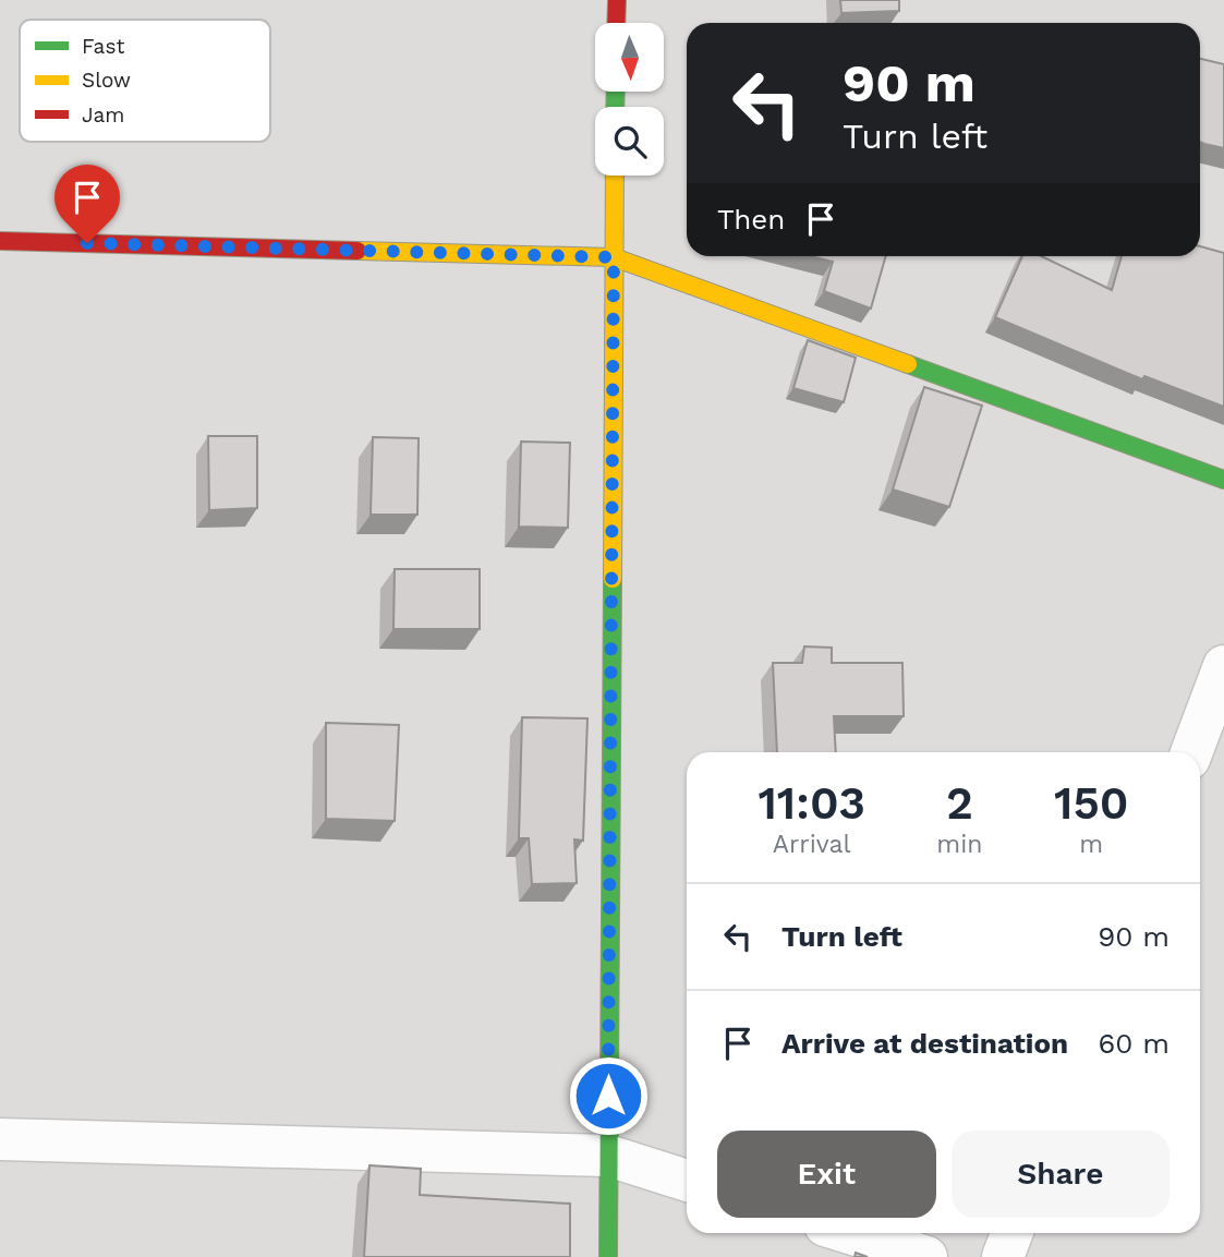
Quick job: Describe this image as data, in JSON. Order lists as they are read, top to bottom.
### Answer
{
  "legend": ["Fast", "Slow", "Jam"],
  "north": "bottom",
  "page": {
    "turn": ["90 m", "Turn left"],
    "then": "Then",
    "eta": [
      "11:03",
      "Arrival",
      "2",
      "min",
      "150",
      "m"
    ],
    "list": [
      {
        "name": "Turn left",
        "value": "90 m"
      },
      {
        "name": "Arrive at destination",
        "value": "60 m"
      }
    ],
    "buttons": ["Exit", "Share"]
  }
}
